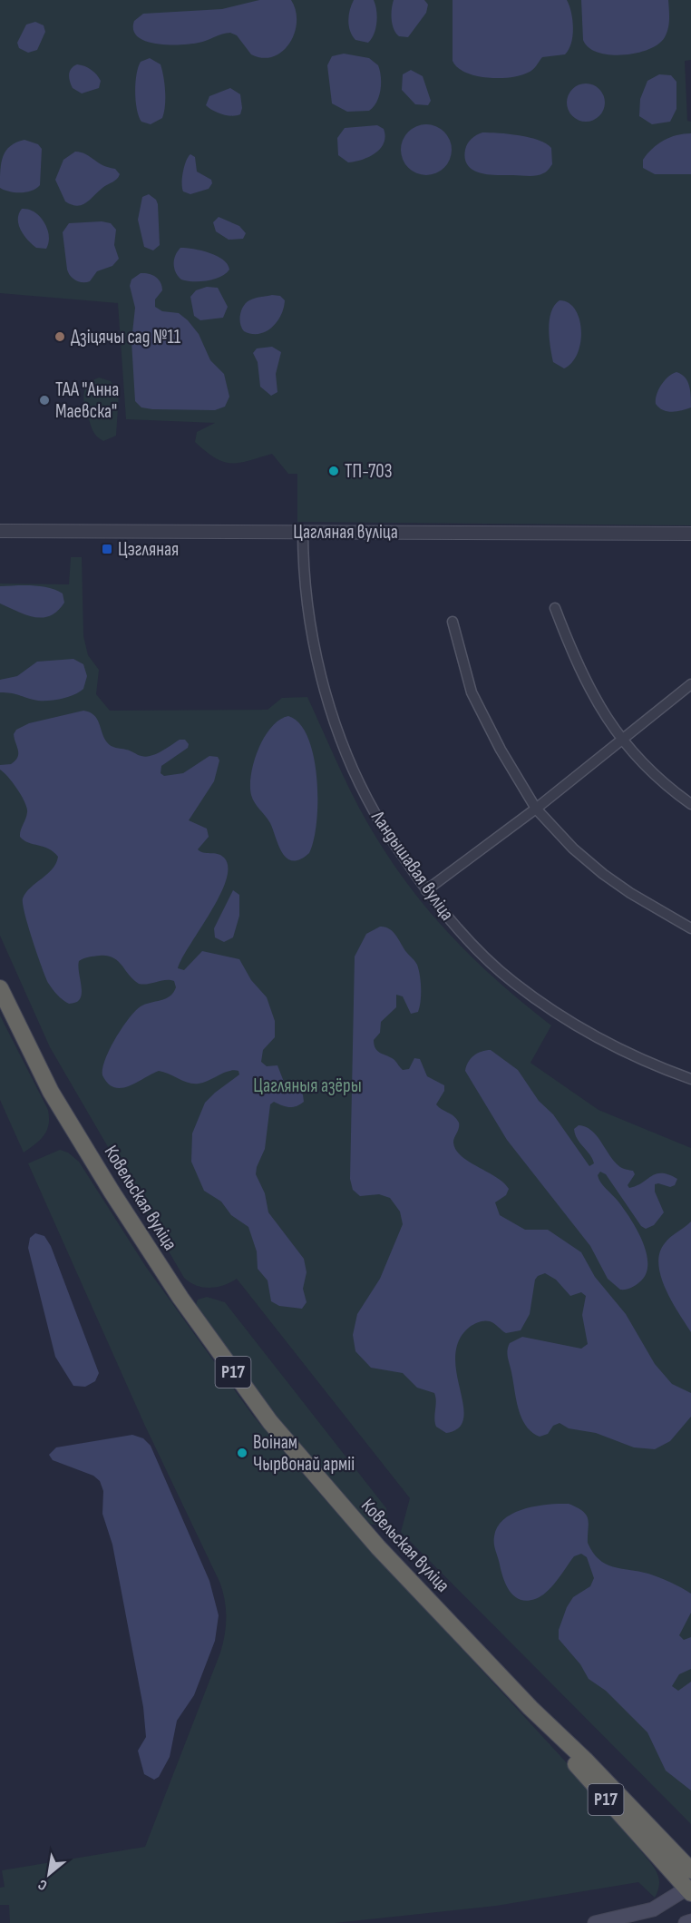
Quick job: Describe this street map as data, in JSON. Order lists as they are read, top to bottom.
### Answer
{
  "streets": {
    "highway": ["Ковельская вуліца", "Р17"],
    "street": ["Цагляная вуліца", "Ландышавая вуліца"]
  },
  "crossings": [
    ["Цагляная вуліца", "Ландышавая вуліца"],
    ["Ковельская вуліца", "Р17"]
  ],
  "parks": ["Цагляныя азёры"],
  "places": {
    "other": [
      "Дзіцячы сад №11",
      "ТАА \"Анна Маевска\"",
      "ТП-703",
      "Воінам Чырвонай арміі"
    ],
    "transit": ["Цэгляная"]
  },
  "north": "bottom left"
}
